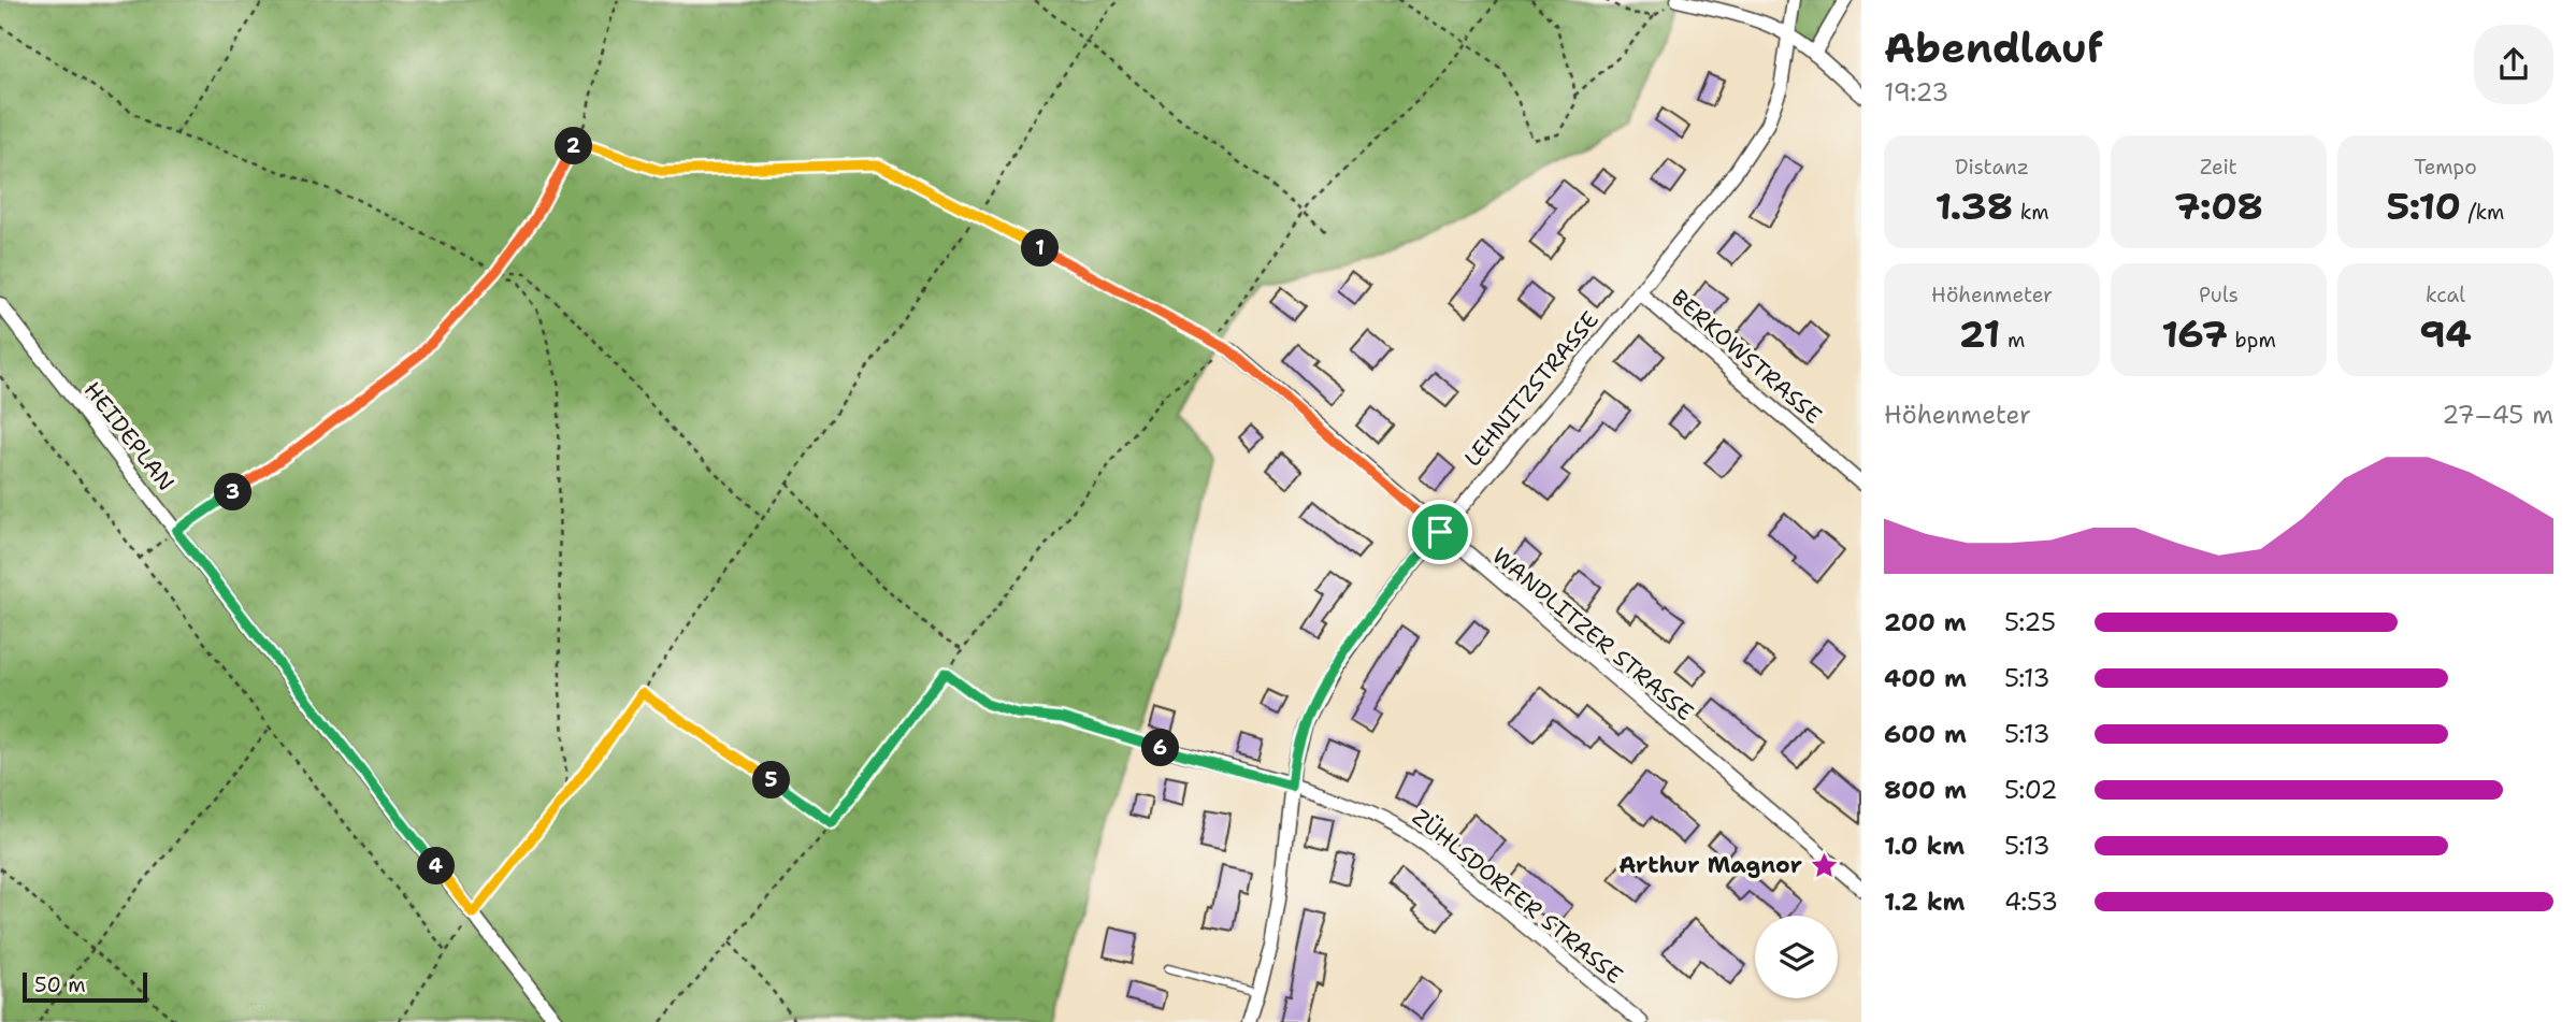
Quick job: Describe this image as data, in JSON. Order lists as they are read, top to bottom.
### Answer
{
  "streets": {
    "street": [
      "BERKOWSTRASSE",
      "LEHNITZSTRASSE",
      "HEIDEPLAN",
      "WANDLITZER STRASSE",
      "ZÜHLSDORFER STRASSE"
    ]
  },
  "crossings": [
    ["BERKOWSTRASSE", "LEHNITZSTRASSE"],
    ["LEHNITZSTRASSE", "WANDLITZER STRASSE"],
    ["LEHNITZSTRASSE", "ZÜHLSDORFER STRASSE"]
  ],
  "places": {
    "place": ["Arthur Magnor"]
  },
  "scale_bar": "50 m",
  "page": {
    "heading": ["Abendlauf", "19:23"],
    "pins": [
      "2",
      "1",
      "3",
      "6",
      "5",
      "4"
    ],
    "stats": [
      ["Distanz", "1.38 km"],
      ["Zeit", "7:08"],
      ["Tempo", "5:10 /km"],
      ["Höhenmeter", "21 m"],
      ["Puls", "167 bpm"],
      ["kcal", "94"]
    ],
    "chart": ["Höhenmeter", "27–45 m"],
    "list": [
      {
        "name": "200 m",
        "note": "5:25"
      },
      {
        "name": "400 m",
        "note": "5:13"
      },
      {
        "name": "600 m",
        "note": "5:13"
      },
      {
        "name": "800 m",
        "note": "5:02"
      },
      {
        "name": "1.0 km",
        "note": "5:13"
      },
      {
        "name": "1.2 km",
        "note": "4:53"
      }
    ],
    "scale": "50 m"
  }
}
